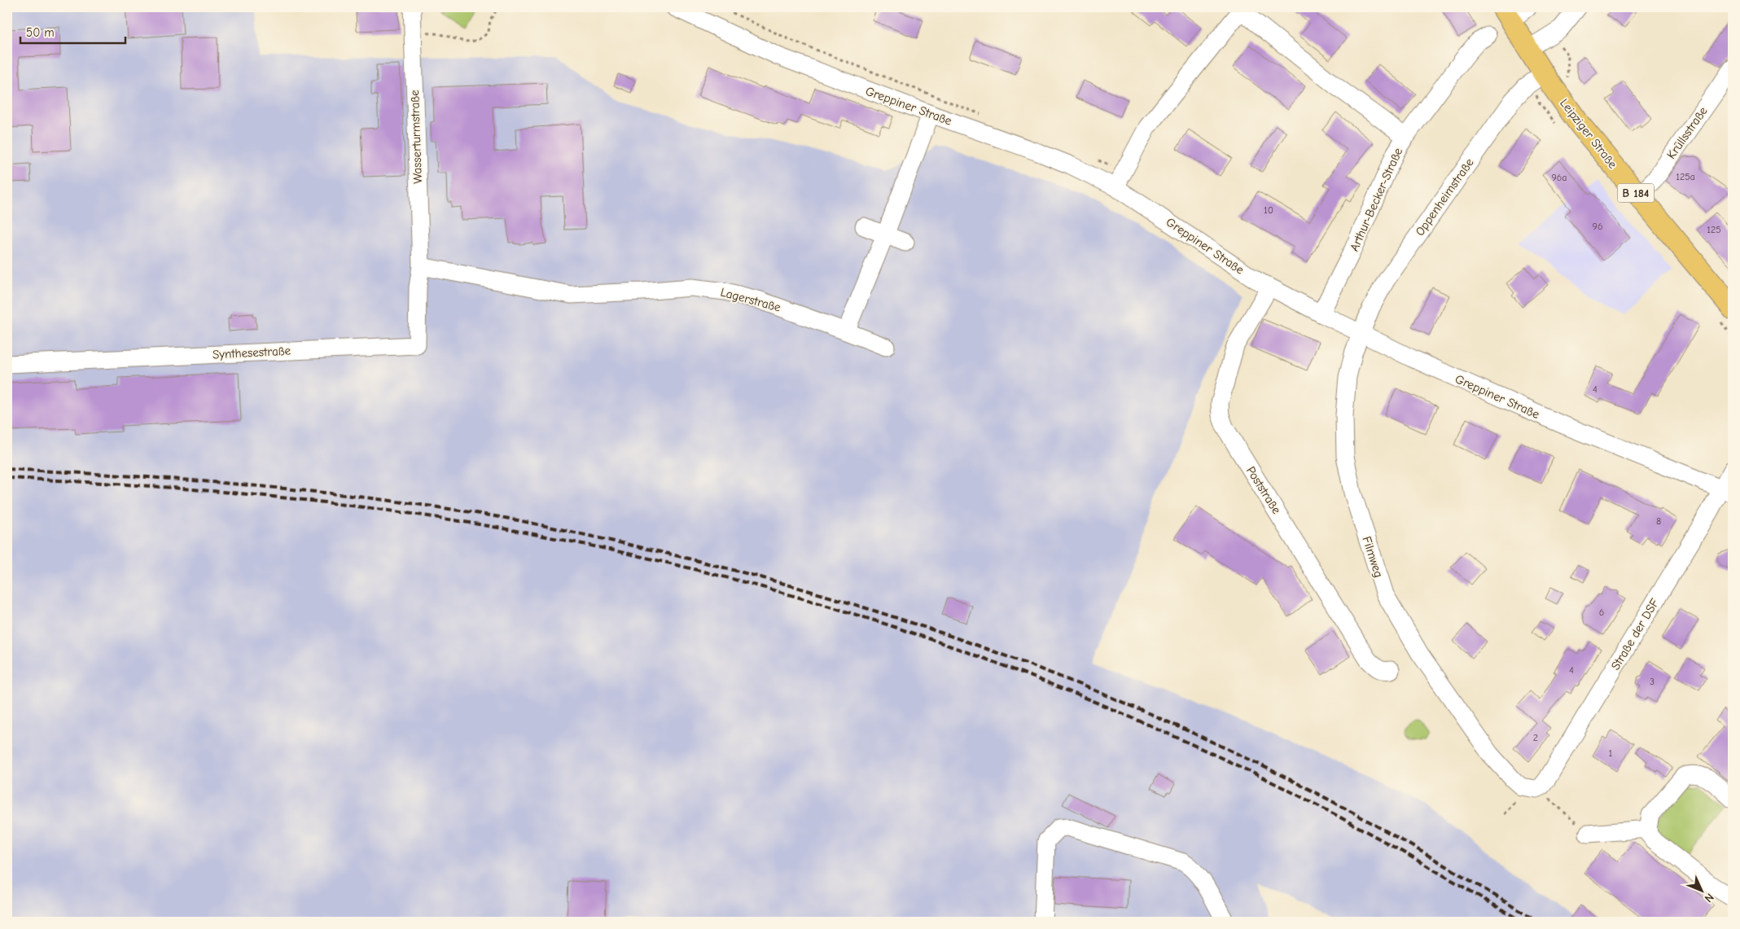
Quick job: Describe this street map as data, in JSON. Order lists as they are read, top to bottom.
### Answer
{
  "streets": {
    "main road": ["Leipziger Straße", "B 184"],
    "street": [
      "Greppiner Straße",
      "Krüllsstraße",
      "Wasserturmstraße",
      "Oppenheimstraße",
      "Arthur-Becker-Straße",
      "Lagerstraße",
      "Synthesestraße",
      "Poststraße",
      "Filmweg",
      "Straße der DSF"
    ]
  },
  "crossings": [
    ["Greppiner Straße", "Oppenheimstraße"],
    ["Greppiner Straße", "Arthur-Becker-Straße"],
    ["Greppiner Straße", "Poststraße"],
    ["Greppiner Straße", "Filmweg"],
    ["Greppiner Straße", "Straße der DSF"],
    ["Krüllsstraße", "Leipziger Straße"],
    ["Leipziger Straße", "Oppenheimstraße"],
    ["Wasserturmstraße", "Lagerstraße"],
    ["Wasserturmstraße", "Synthesestraße"],
    ["Oppenheimstraße", "Filmweg"],
    ["Lagerstraße", "Synthesestraße"],
    ["Filmweg", "Straße der DSF"]
  ],
  "house_numbers": [
    "125a",
    "96a",
    "10",
    "96",
    "125",
    "4",
    "8",
    "6",
    "4",
    "3",
    "2",
    "1"
  ],
  "scale_bar": "50 m",
  "north": "bottom right"
}
